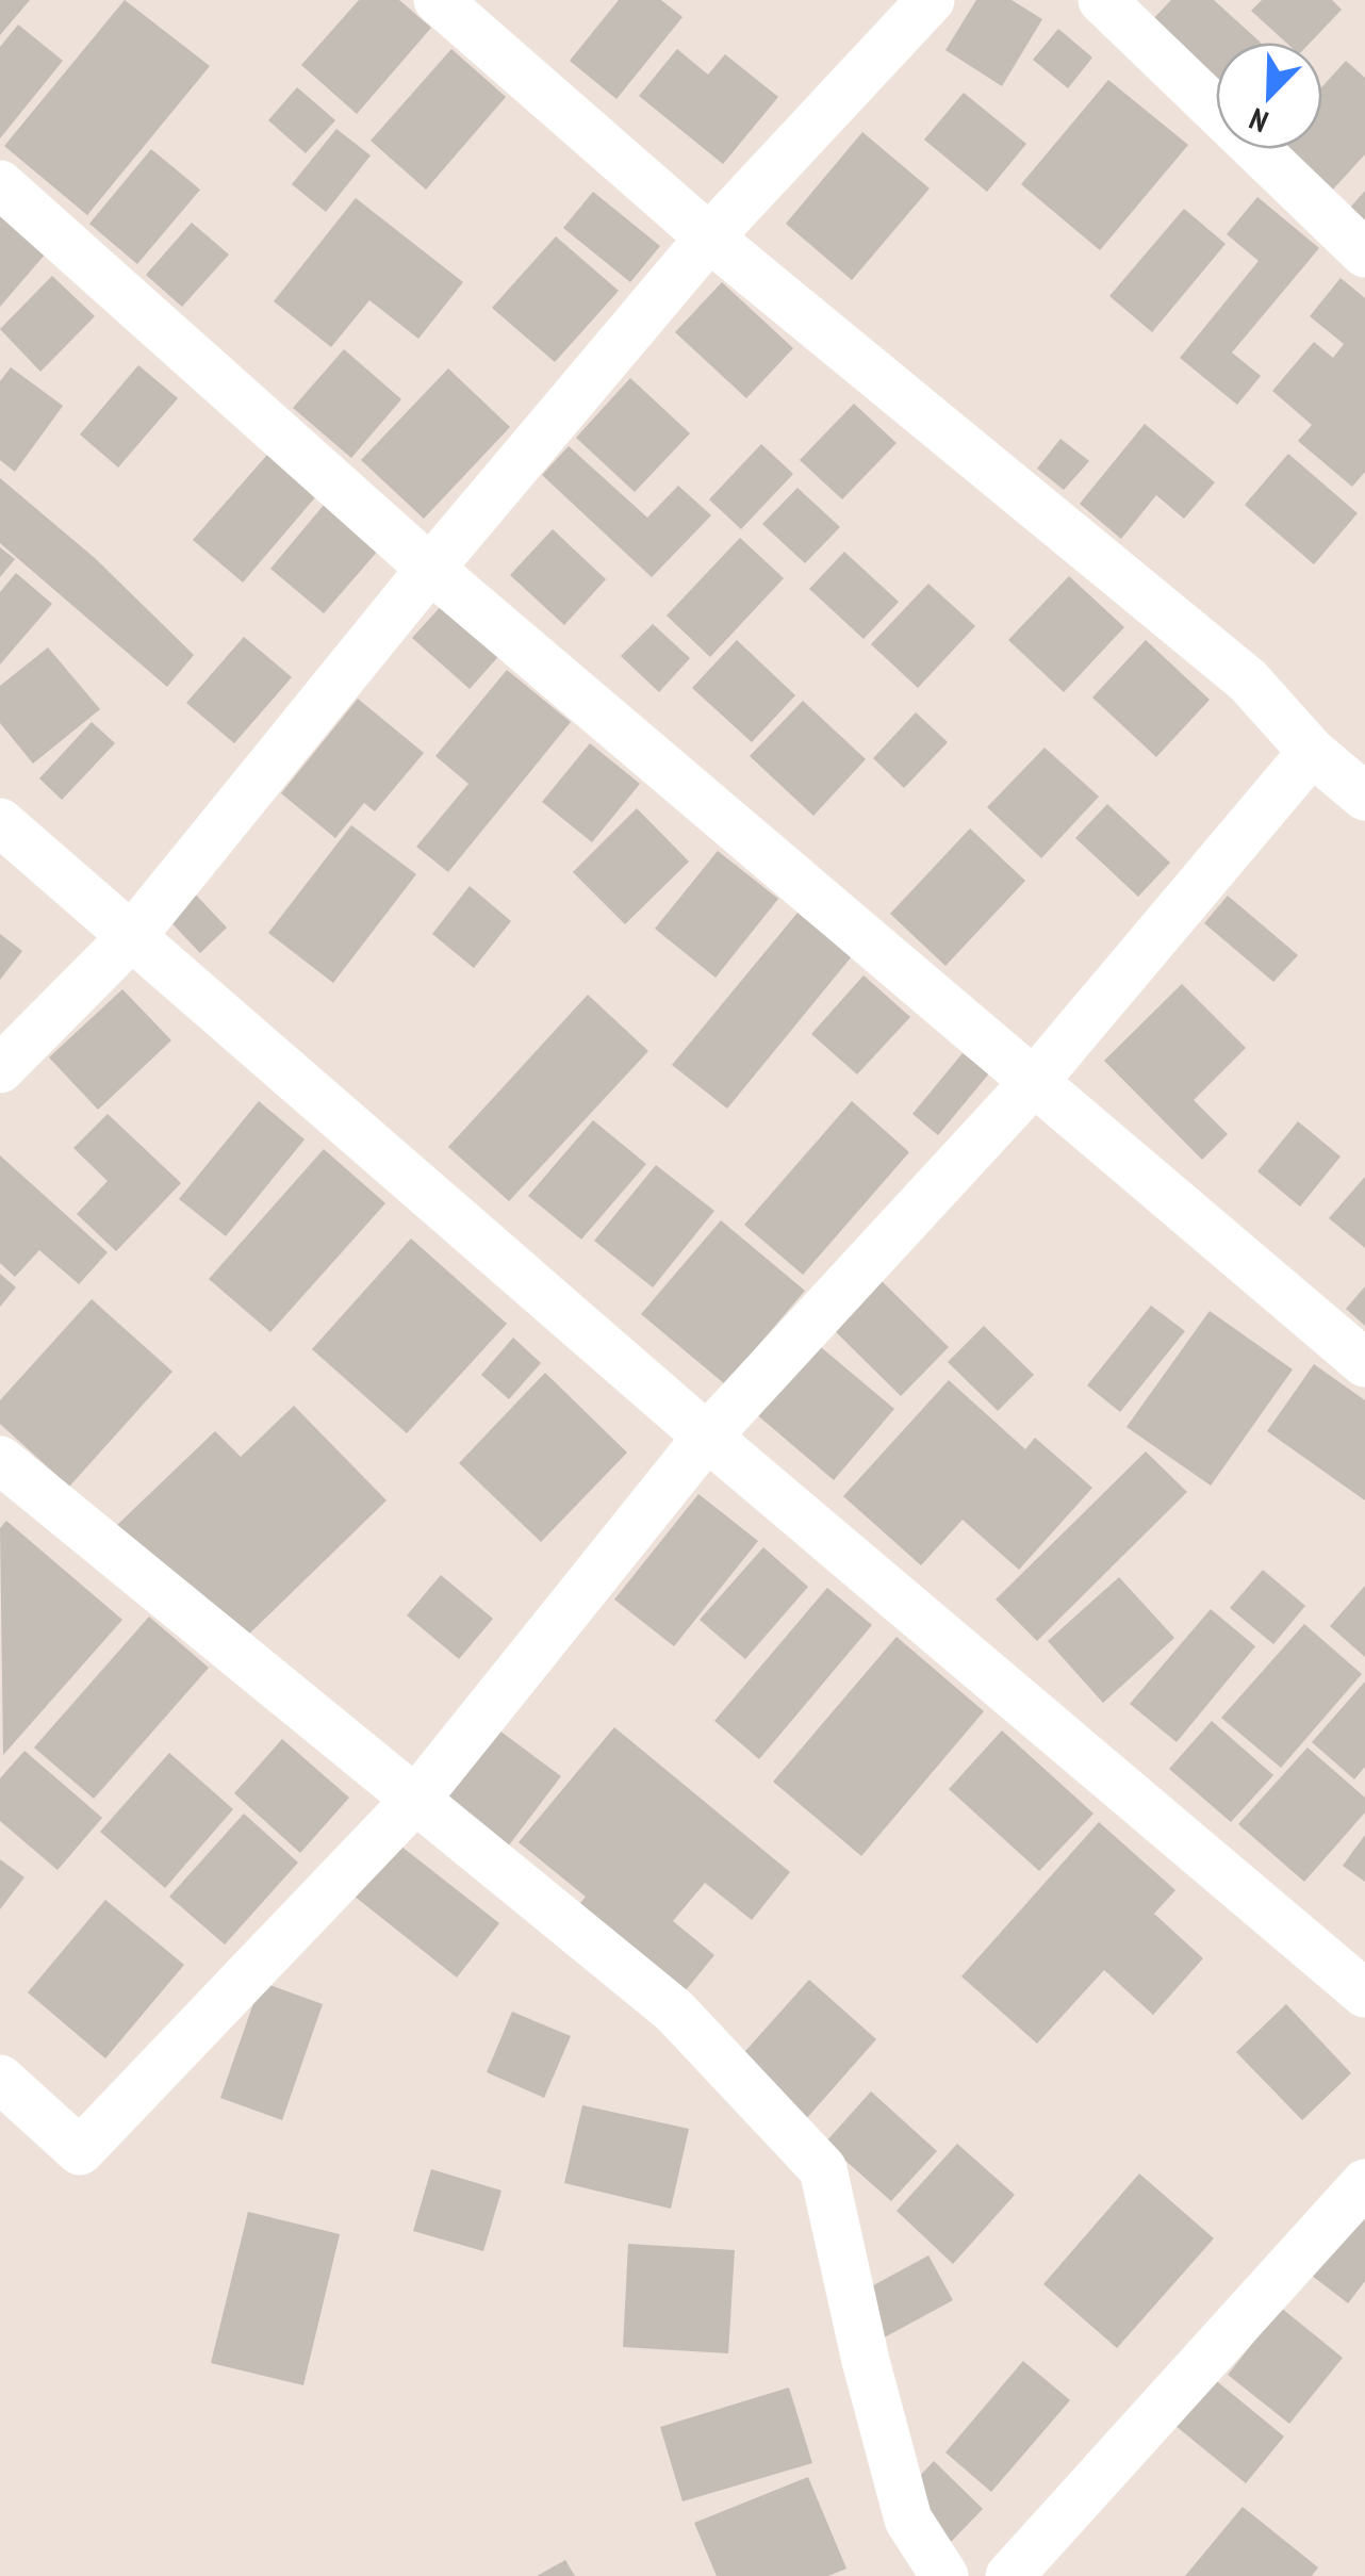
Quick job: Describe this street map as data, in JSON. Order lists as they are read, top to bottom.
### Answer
{
  "north": "bottom left"
}
